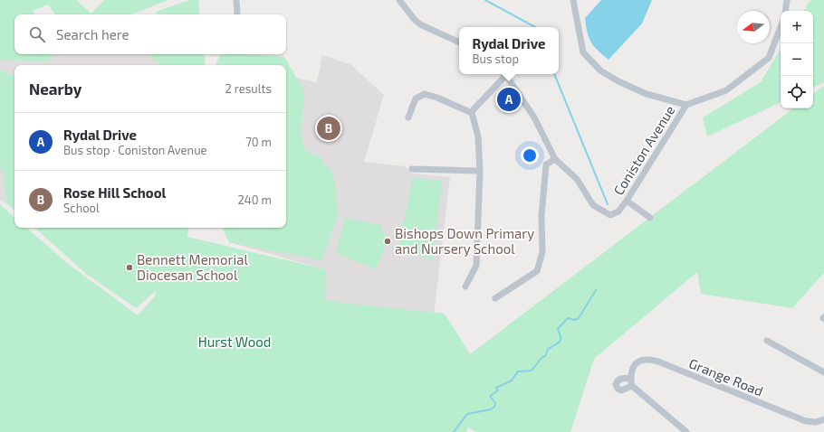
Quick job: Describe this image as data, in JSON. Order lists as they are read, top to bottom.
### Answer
{
  "streets": {
    "street": ["Coniston Avenue", "Grange Road"]
  },
  "parks": ["Hurst Wood"],
  "places": ["Bishops Down Primary and Nursery School", "Bennett Memorial Diocesan School"],
  "north": "left",
  "page": {
    "map_buttons": ["+", "−"],
    "search": "Search here",
    "popup": ["Rydal Drive", "Bus stop"],
    "heading": ["Nearby", "2 results"],
    "pins": ["A", "B"],
    "list": [
      {
        "mark": "A",
        "name": "Rydal Drive",
        "note": "Bus stop · Coniston Avenue",
        "value": "70 m"
      },
      {
        "mark": "B",
        "name": "Rose Hill School",
        "note": "School",
        "value": "240 m"
      }
    ]
  }
}
